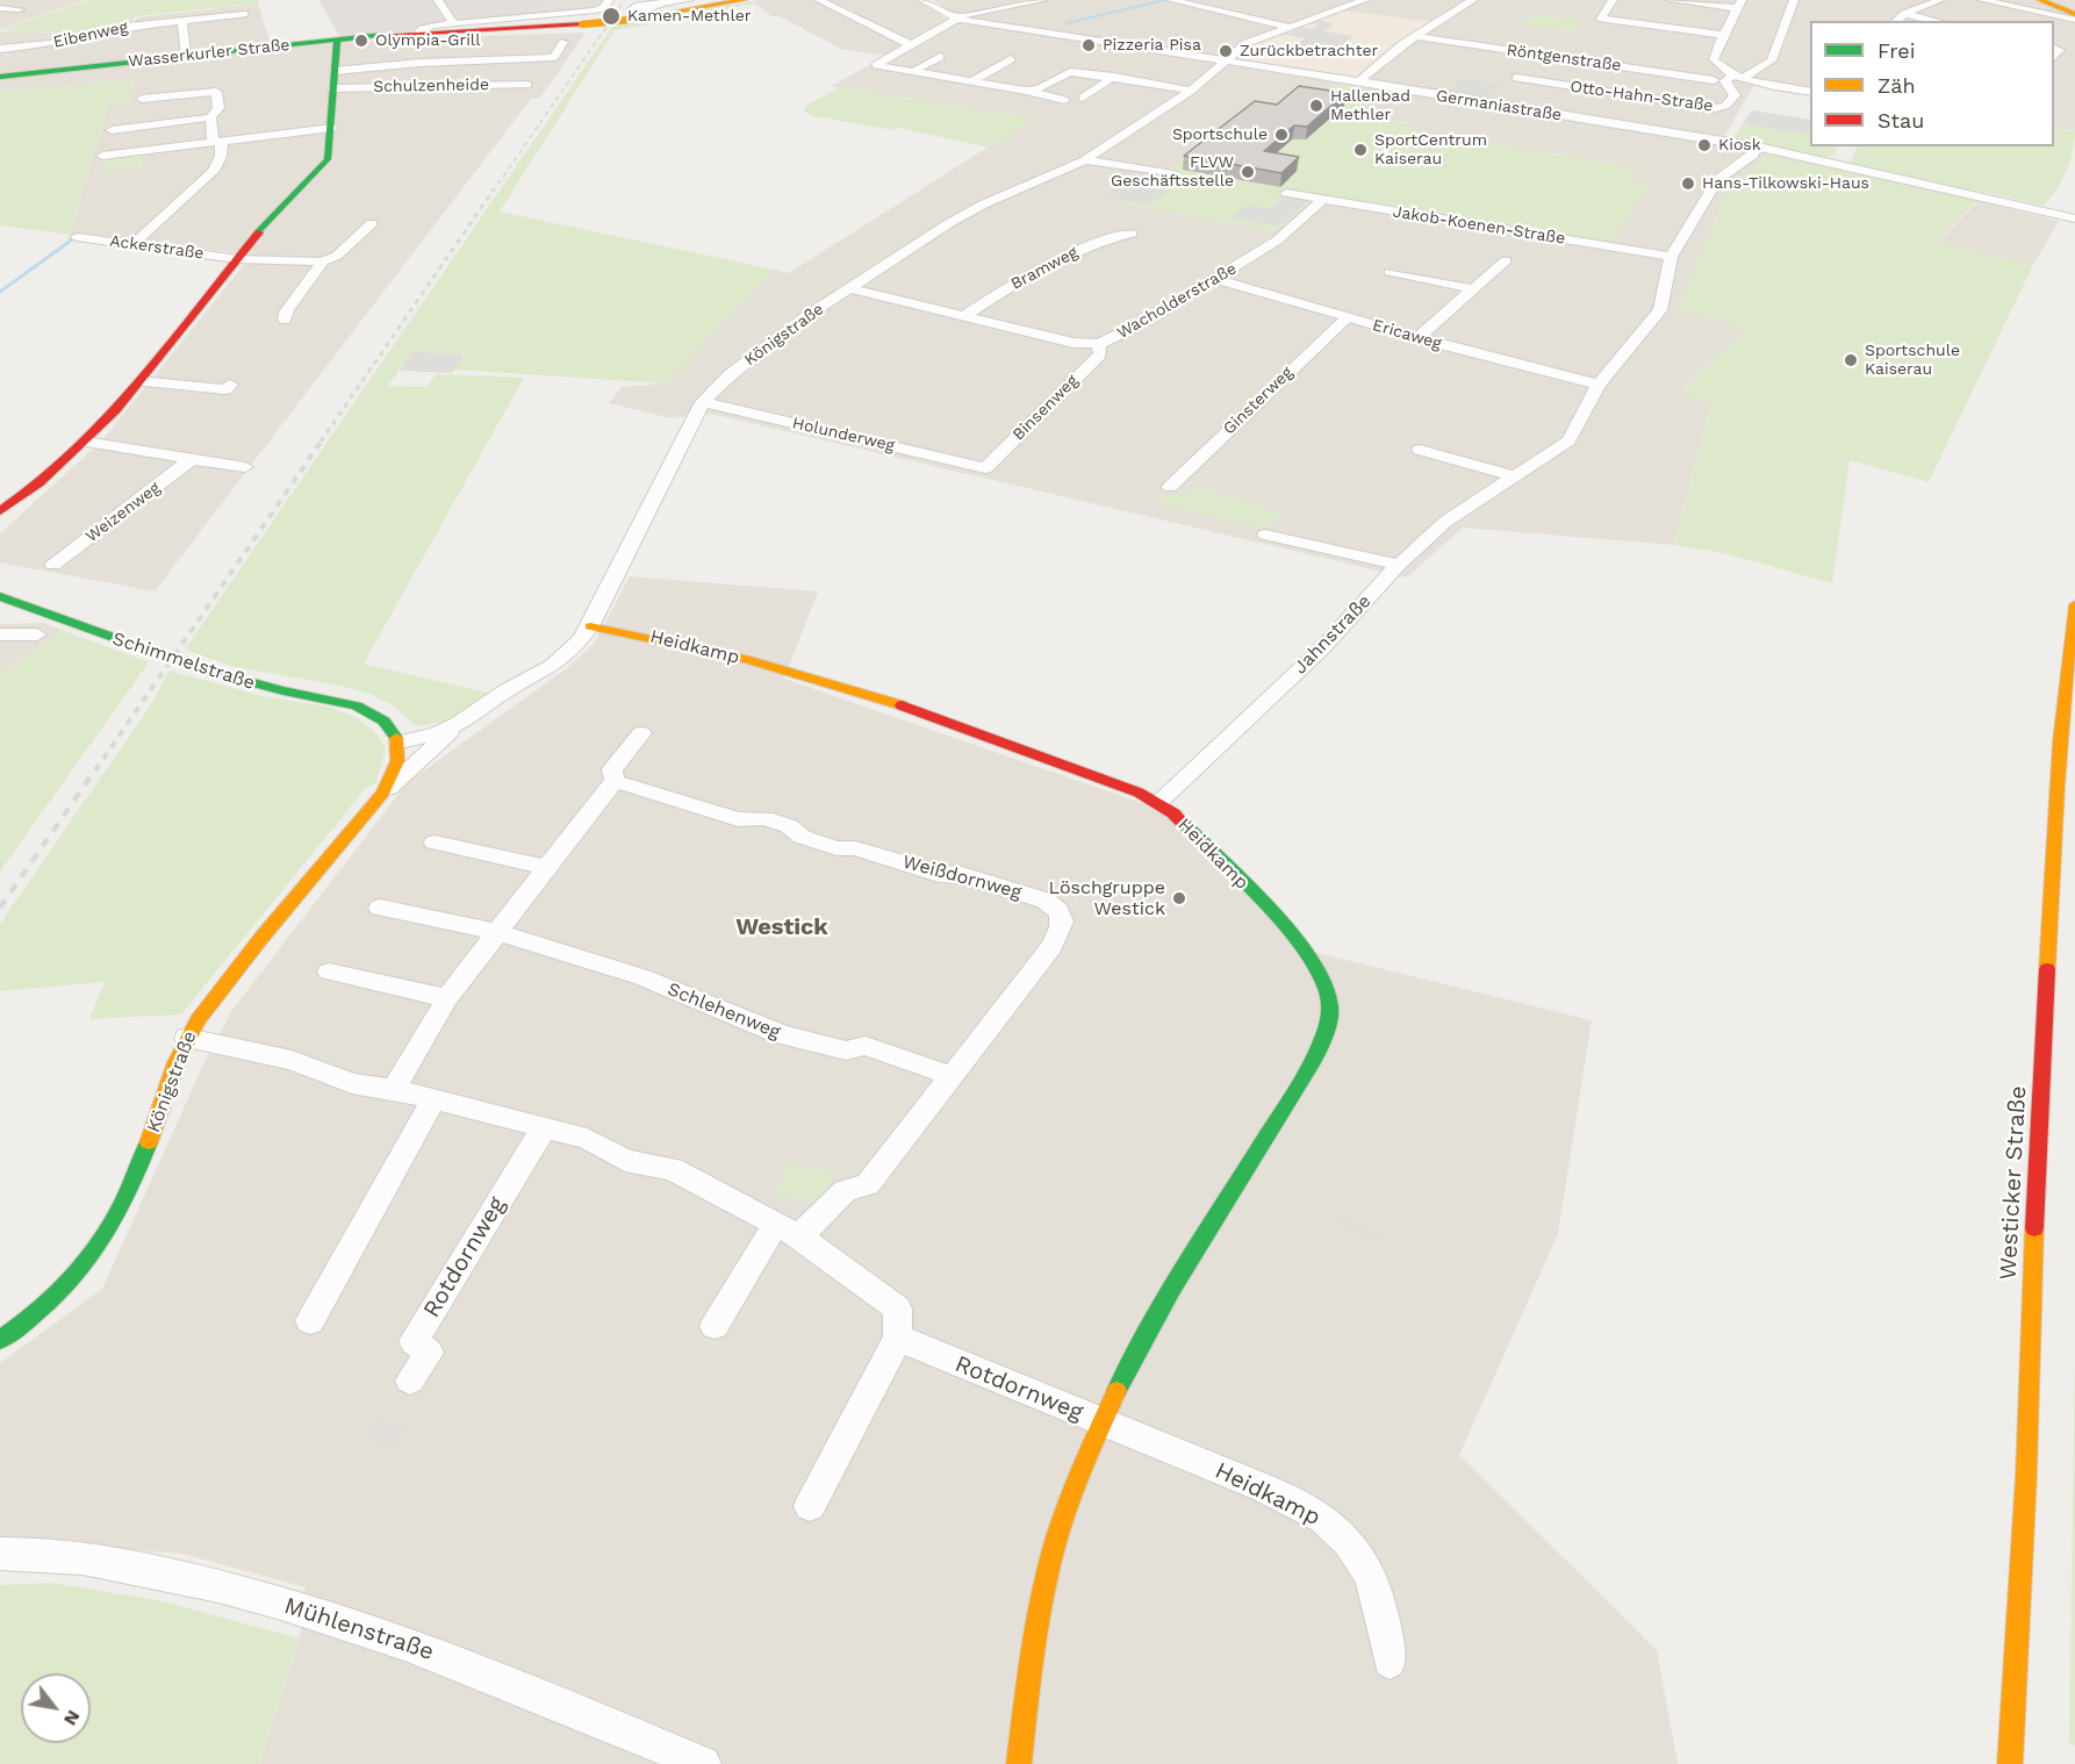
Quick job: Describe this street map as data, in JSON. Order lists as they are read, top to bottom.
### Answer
{
  "streets": {
    "street": [
      "Eibenweg",
      "Wasserkurler Straße",
      "Röntgenstraße",
      "Schulzenheide",
      "Otto-Hahn-Straße",
      "Germaniastraße",
      "Jakob-Koenen-Straße",
      "Ackerstraße",
      "Bramweg",
      "Wacholderstraße",
      "Königstraße",
      "Ericaweg",
      "Ginsterweg",
      "Binsenweg",
      "Holunderweg",
      "Weizenweg",
      "Jahnstraße",
      "Heidkamp",
      "Schimmelstraße",
      "Weißdornweg",
      "Schlehenweg",
      "Westicker Straße",
      "Rotdornweg",
      "Mühlenstraße"
    ]
  },
  "crossings": [
    ["Germaniastraße", "Königstraße"],
    ["Germaniastraße", "Jahnstraße"],
    ["Jakob-Koenen-Straße", "Wacholderstraße"],
    ["Jakob-Koenen-Straße", "Jahnstraße"],
    ["Bramweg", "Wacholderstraße"],
    ["Wacholderstraße", "Königstraße"],
    ["Wacholderstraße", "Ericaweg"],
    ["Wacholderstraße", "Binsenweg"],
    ["Königstraße", "Holunderweg"],
    ["Königstraße", "Heidkamp"],
    ["Königstraße", "Schimmelstraße"],
    ["Ericaweg", "Ginsterweg"],
    ["Ericaweg", "Jahnstraße"],
    ["Binsenweg", "Holunderweg"],
    ["Jahnstraße", "Heidkamp"],
    ["Heidkamp", "Rotdornweg"],
    ["Weißdornweg", "Schlehenweg"]
  ],
  "districts": ["Westick"],
  "places": [
    "Kamen-Methler",
    "Olympia-Grill",
    "Pizzeria Pisa",
    "Zurückbetrachter",
    "Hallenbad Methler",
    "Sportschule",
    "Kiosk",
    "SportCentrum Kaiserau",
    "FLVW Geschäftsstelle",
    "Hans-Tilkowski-Haus",
    "Sportschule Kaiserau",
    "Löschgruppe Westick"
  ],
  "legend": ["Frei", "Zäh", "Stau"],
  "north": "bottom right"
}
